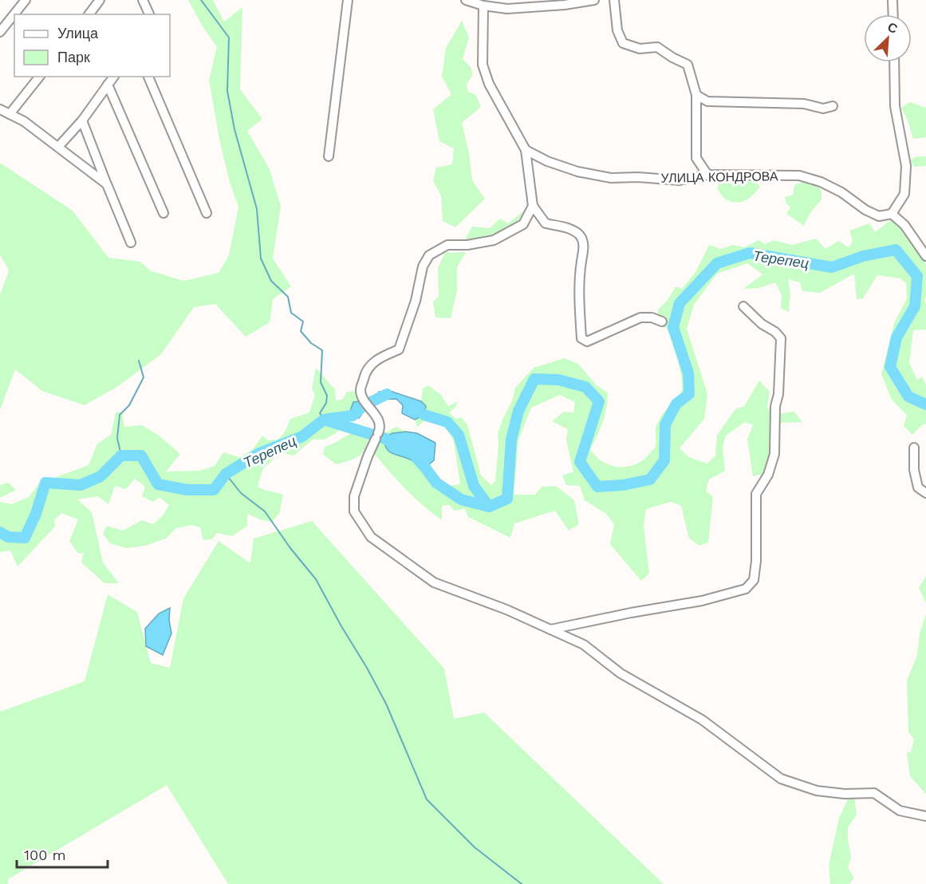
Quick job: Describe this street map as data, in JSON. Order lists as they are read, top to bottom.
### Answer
{
  "streets": {
    "street": ["УЛИЦА КОНДРОВА"]
  },
  "water": ["Терепец"],
  "legend": ["Улица", "Парк"],
  "scale_bar": "100 m",
  "north": "top right"
}
